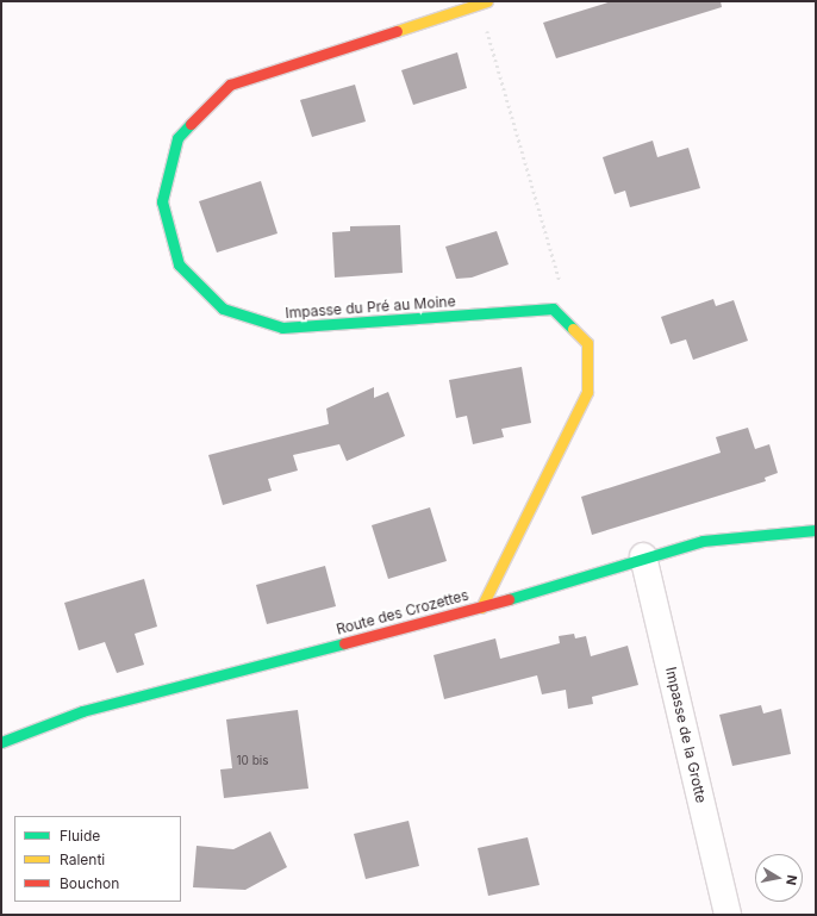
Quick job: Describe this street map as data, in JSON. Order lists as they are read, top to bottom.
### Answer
{
  "streets": {
    "street": ["Impasse du Pré au Moine", "Route des Crozettes", "Impasse de la Grotte"]
  },
  "crossings": [
    ["Route des Crozettes", "Impasse de la Grotte"]
  ],
  "house_numbers": ["10 bis"],
  "legend": ["Fluide", "Ralenti", "Bouchon"],
  "north": "right"
}
